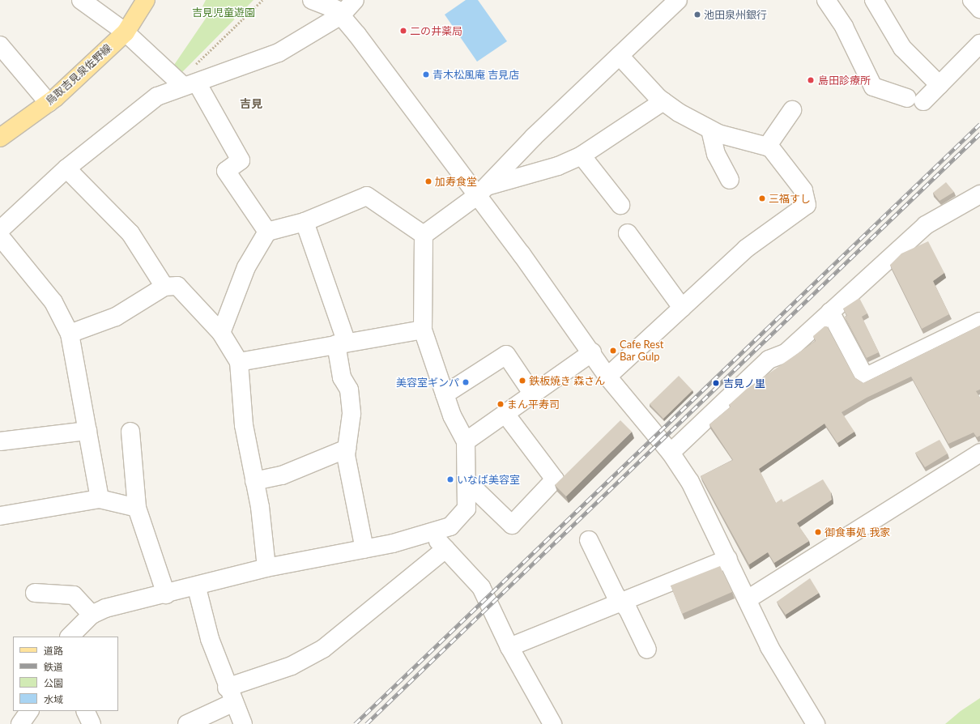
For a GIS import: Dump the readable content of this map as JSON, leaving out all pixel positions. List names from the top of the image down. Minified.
{"streets":{"main road":["鳥取吉見泉佐野線"]},"districts":["吉見"],"parks":["吉見児童遊園"],"places":["池田泉州銀行","二の井薬局","青木松風庵 吉見店","島田診療所","加寿食堂","三福すし","Cafe Rest Bar Gulp","鉄板焼き 森さん","美容室ギンパ","吉見ノ里","まん平寿司","いなば美容室","御食事処 我家"],"legend":["道路","鉄道","公園","水域"]}
